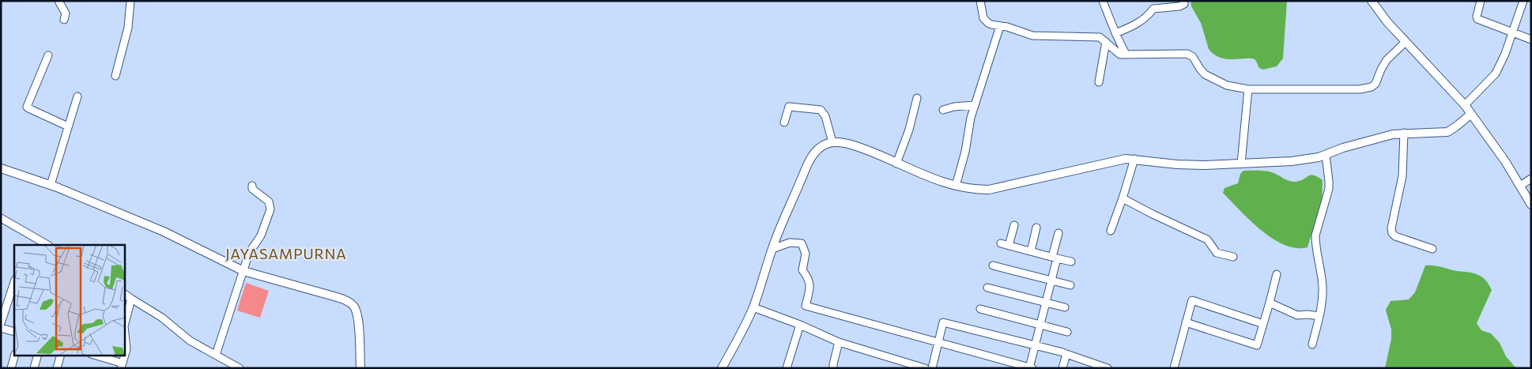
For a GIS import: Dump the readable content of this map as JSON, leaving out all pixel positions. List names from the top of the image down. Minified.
{"districts":["JAYASAMPURNA"]}
